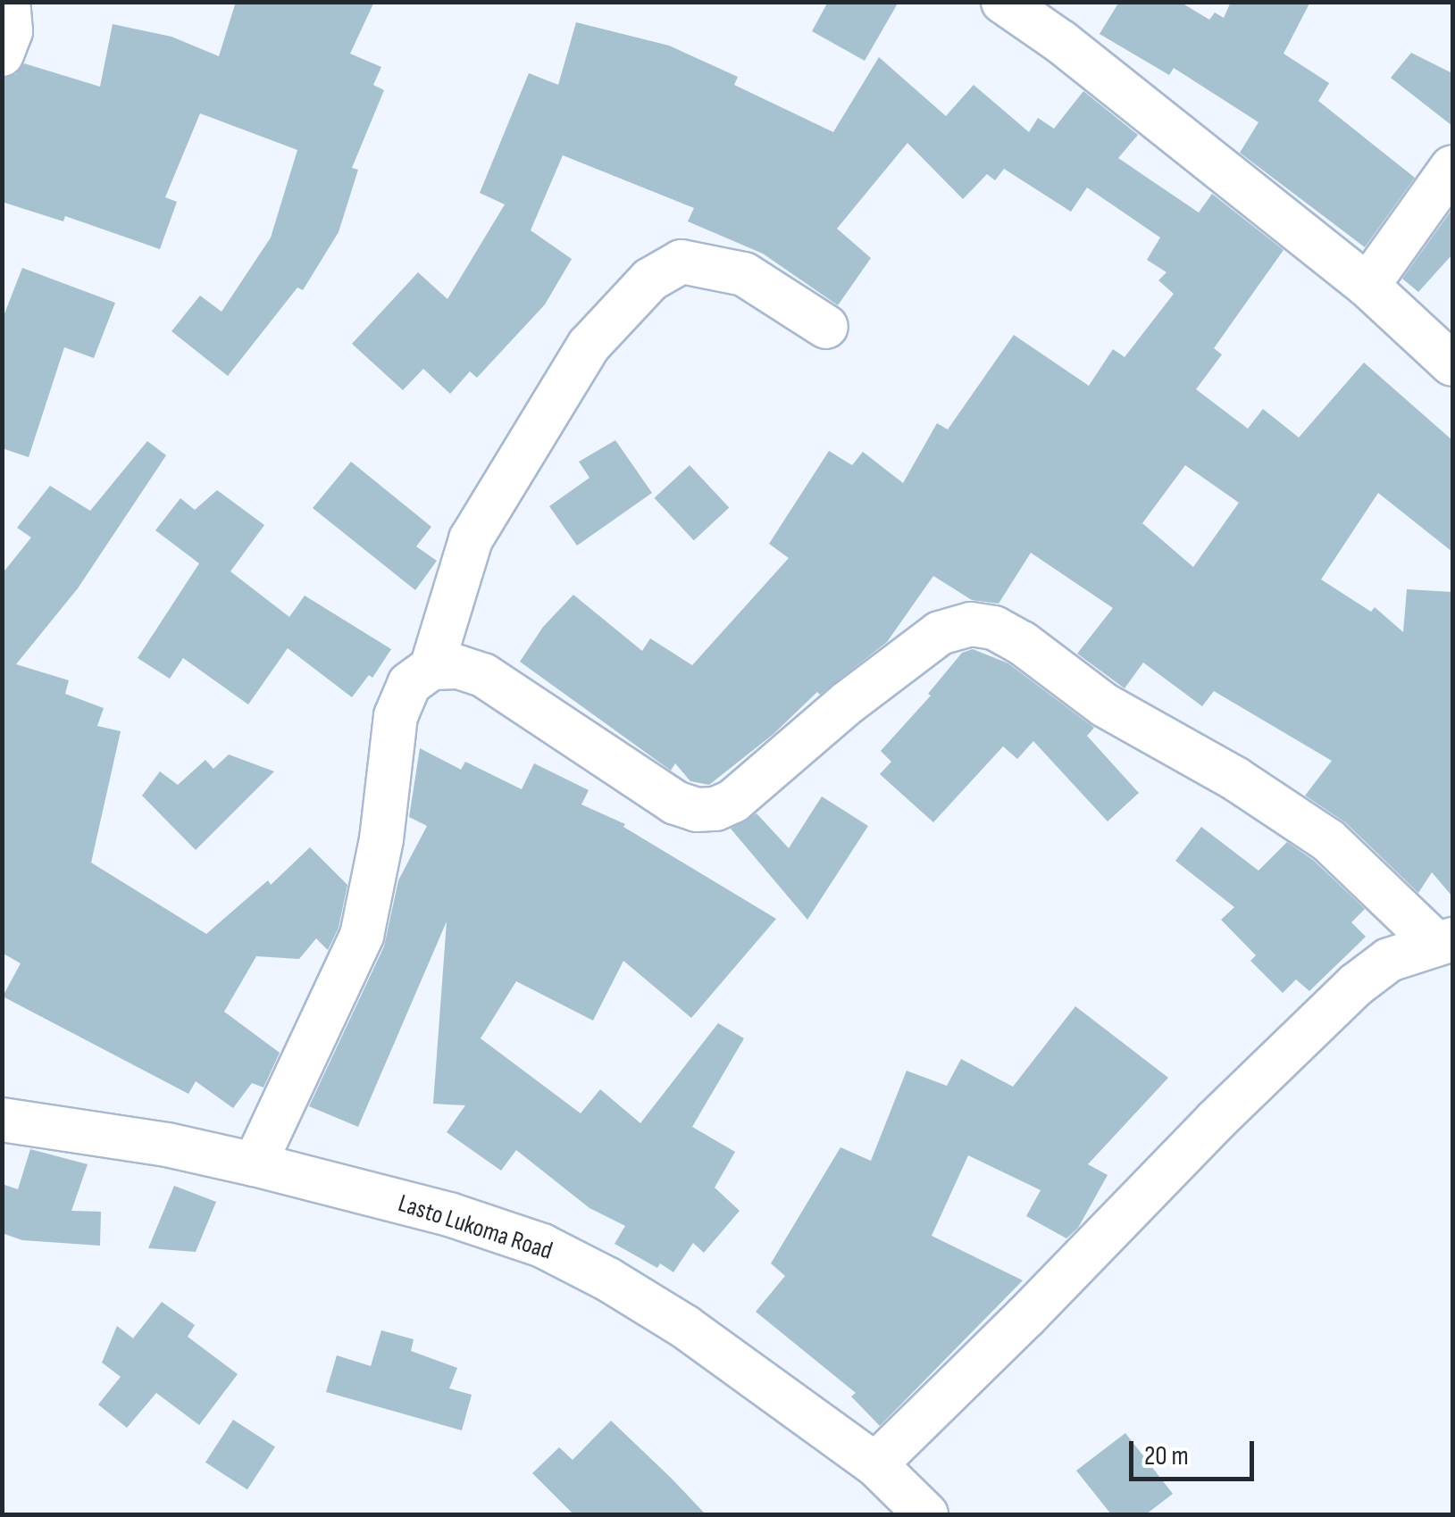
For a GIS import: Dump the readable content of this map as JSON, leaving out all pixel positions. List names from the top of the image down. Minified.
{"streets":{"street":["Lasto Lukoma Road"]},"scale_bar":"20 m"}
